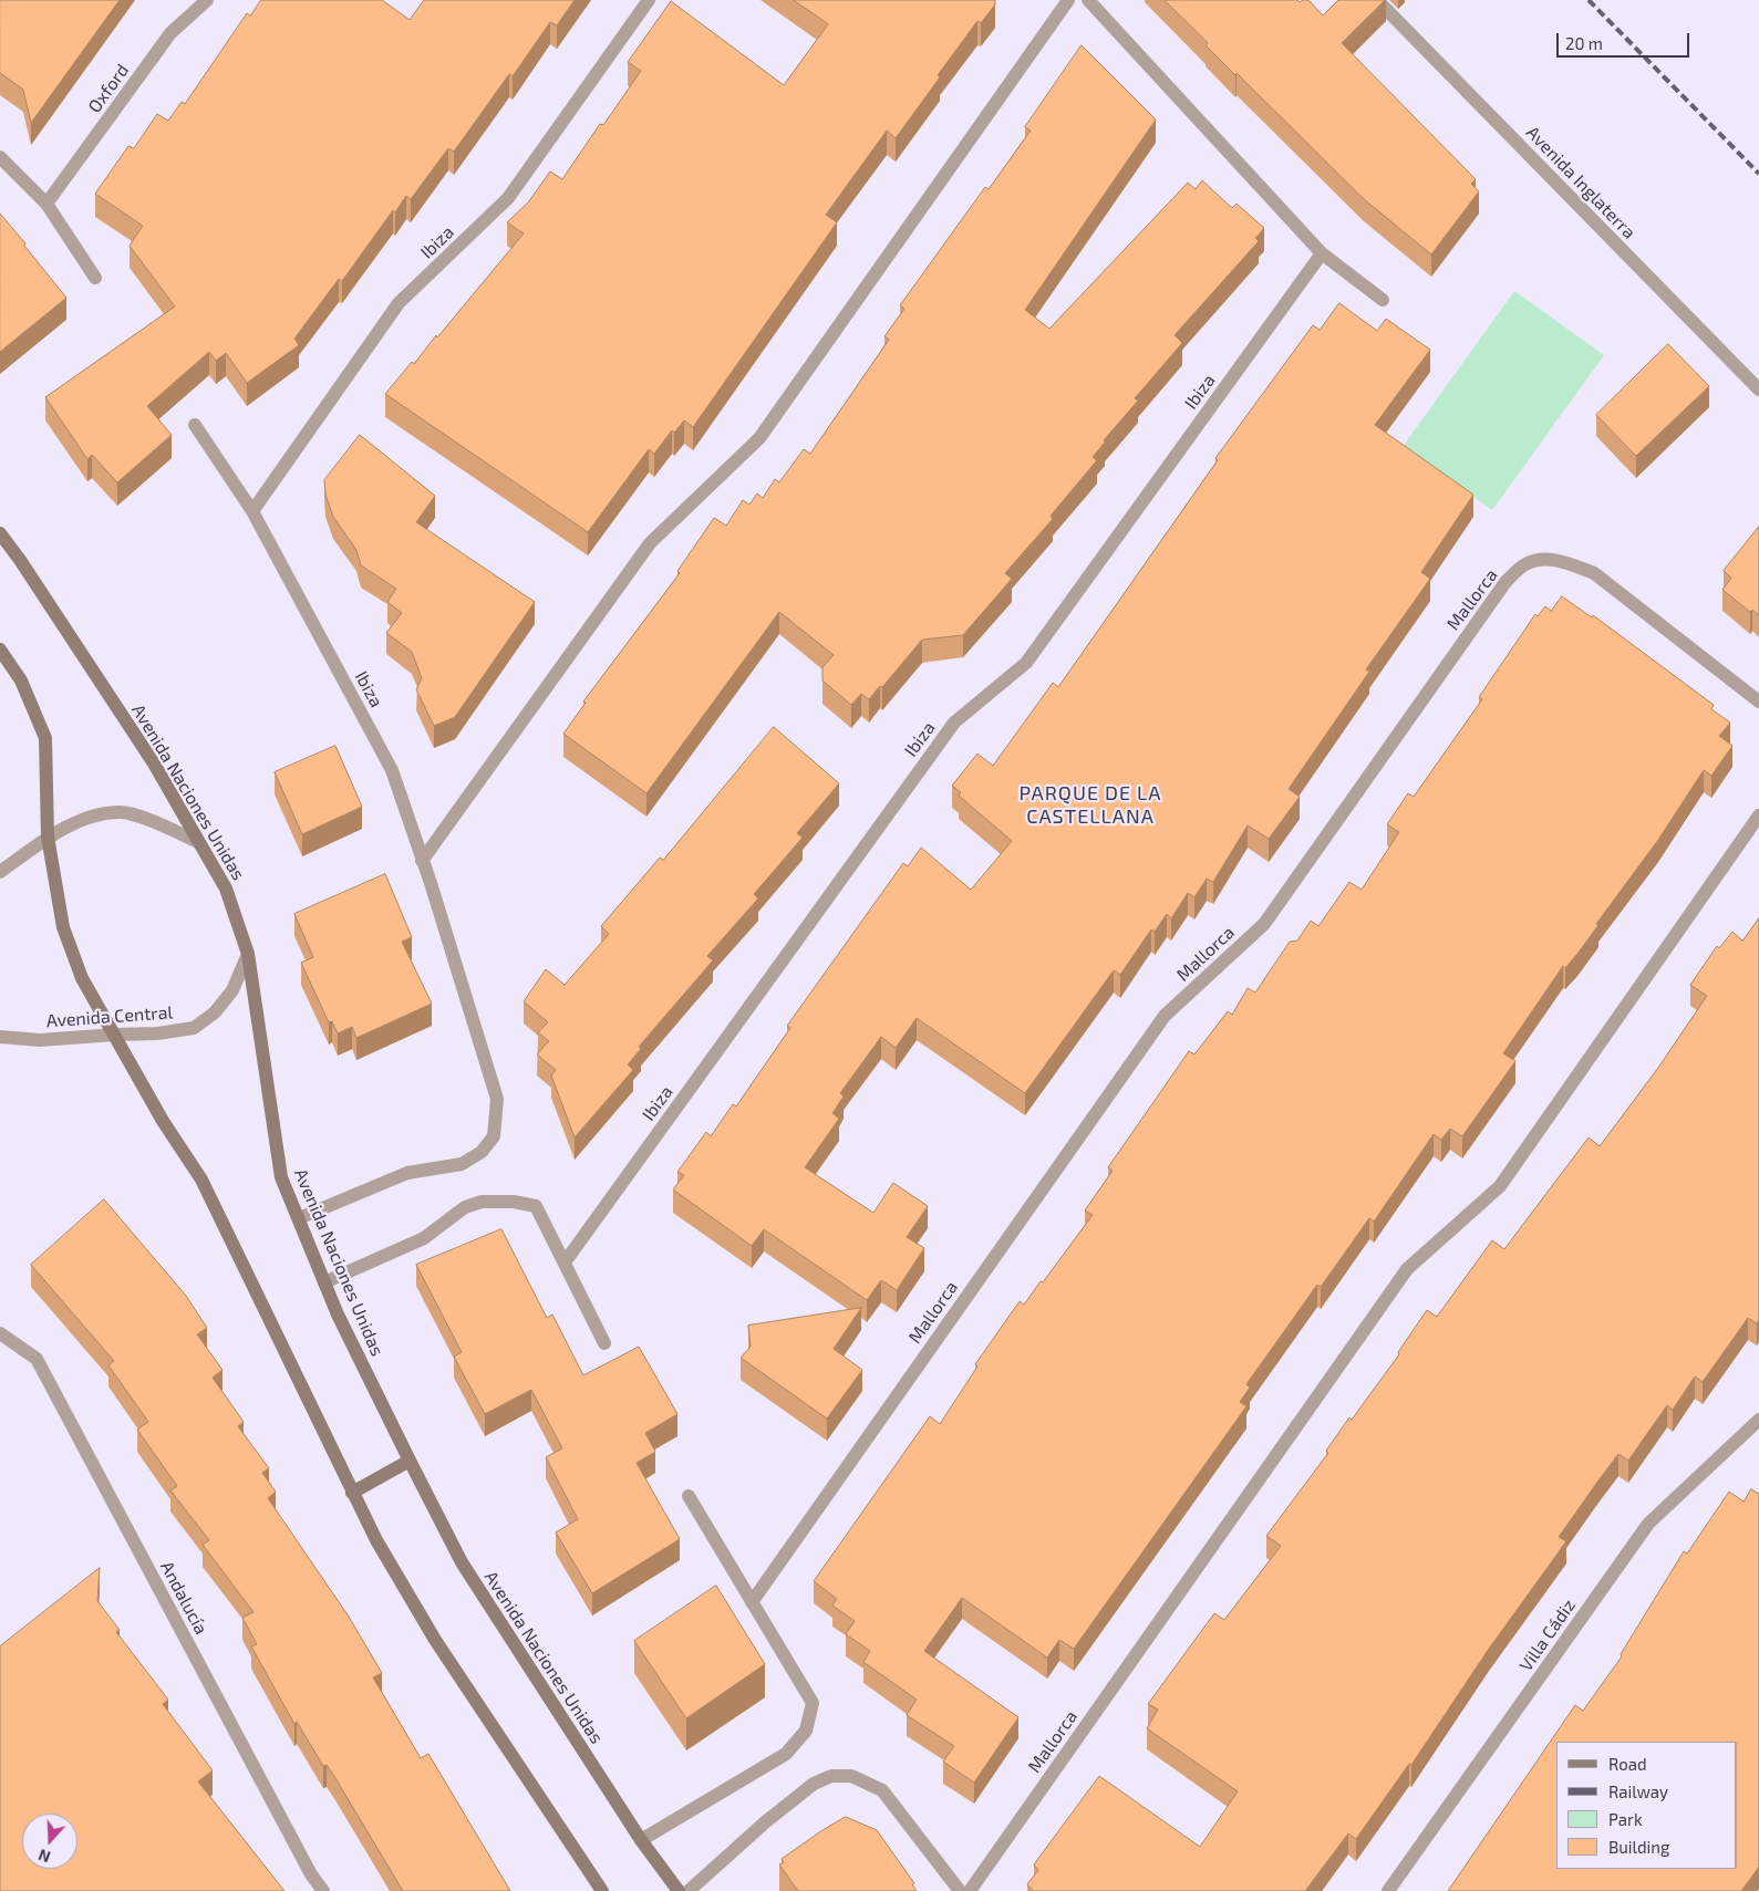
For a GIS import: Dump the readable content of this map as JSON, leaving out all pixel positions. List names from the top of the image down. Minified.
{"streets":{"street":["Oxford","Avenida Inglaterra","Ibiza","Mallorca","Avenida Naciones Unidas","Avenida Central","Andalucía","Villa Cádiz"]},"crossings":[["Ibiza","Avenida Naciones Unidas"],["Avenida Naciones Unidas","Avenida Central"]],"districts":["PARQUE DE LA CASTELLANA"],"legend":["Road","Railway","Park","Building"],"scale_bar":"20 m","north":"bottom"}
